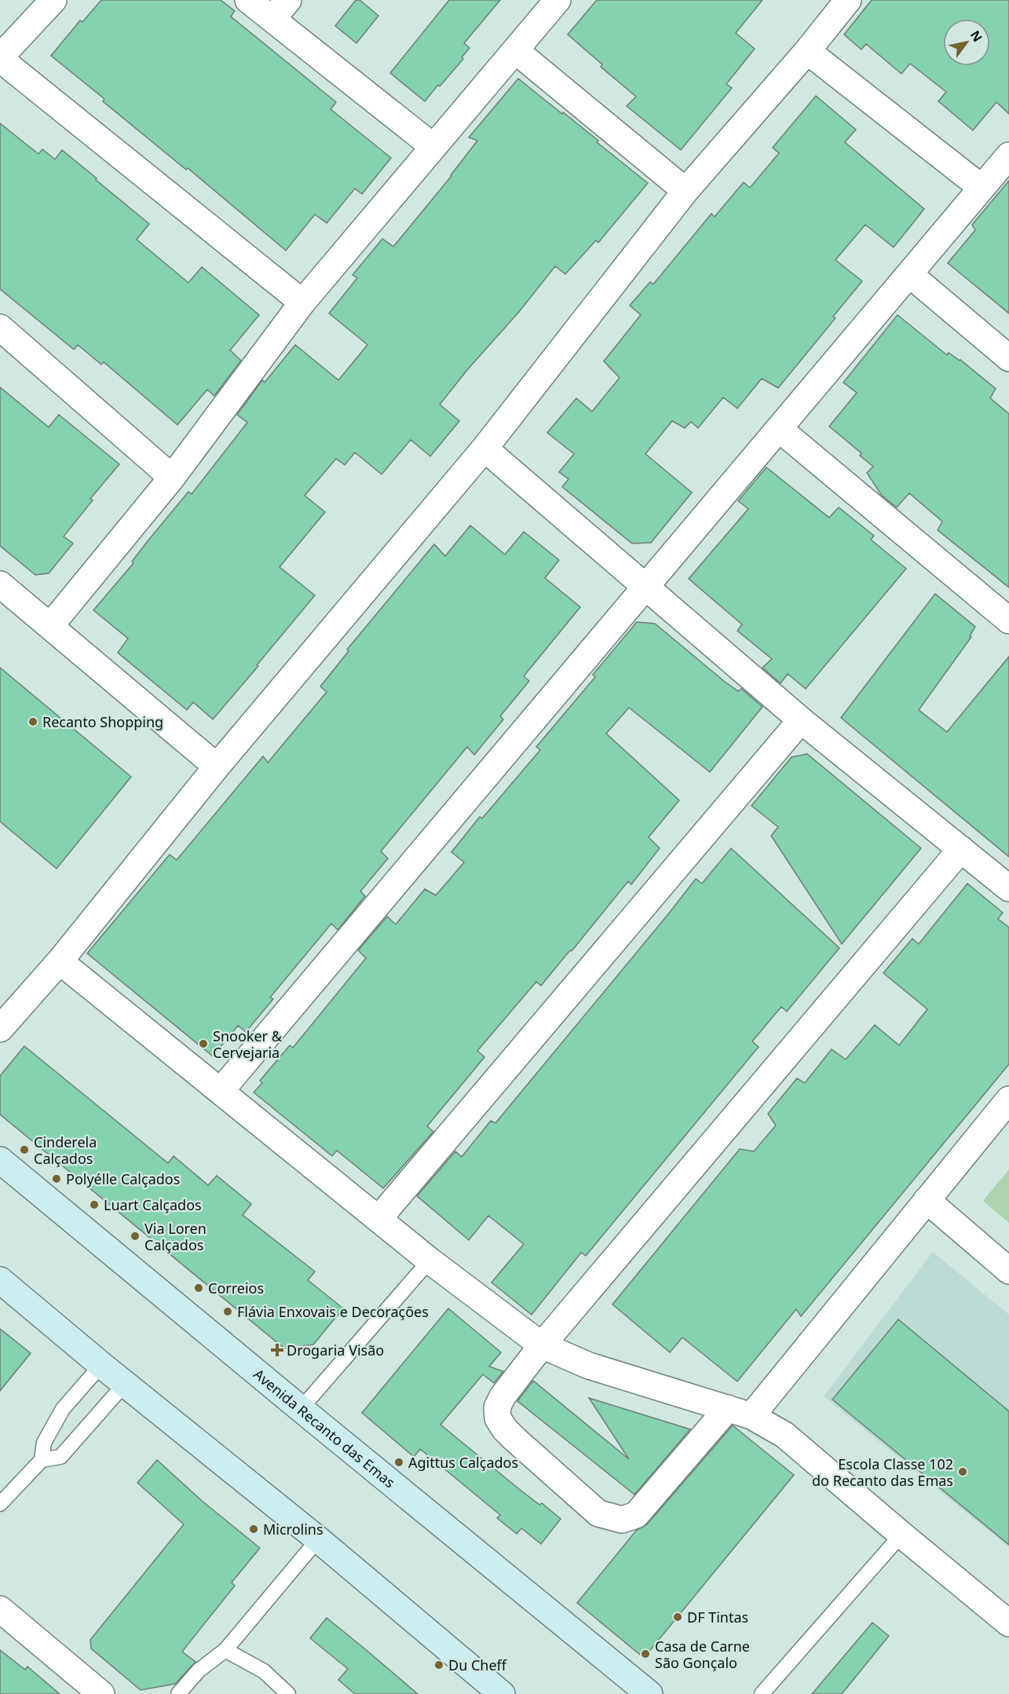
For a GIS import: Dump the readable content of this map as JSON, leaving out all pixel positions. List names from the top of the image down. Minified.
{"streets":{"main road":["Avenida Recanto das Emas"]},"places":{"other":["Recanto Shopping","Snooker & Cervejaria","Cinderela Calçados","Polyélle Calçados","Luart Calçados","Via Loren Calçados","Correios","Flávia Enxovais e Decorações","Agittus Calçados","Escola Classe 102 do Recanto das Emas","Microlins","DF Tintas","Casa de Carne São Gonçalo","Du Cheff"],"health":["Drogaria Visão"]},"north":"top right"}
